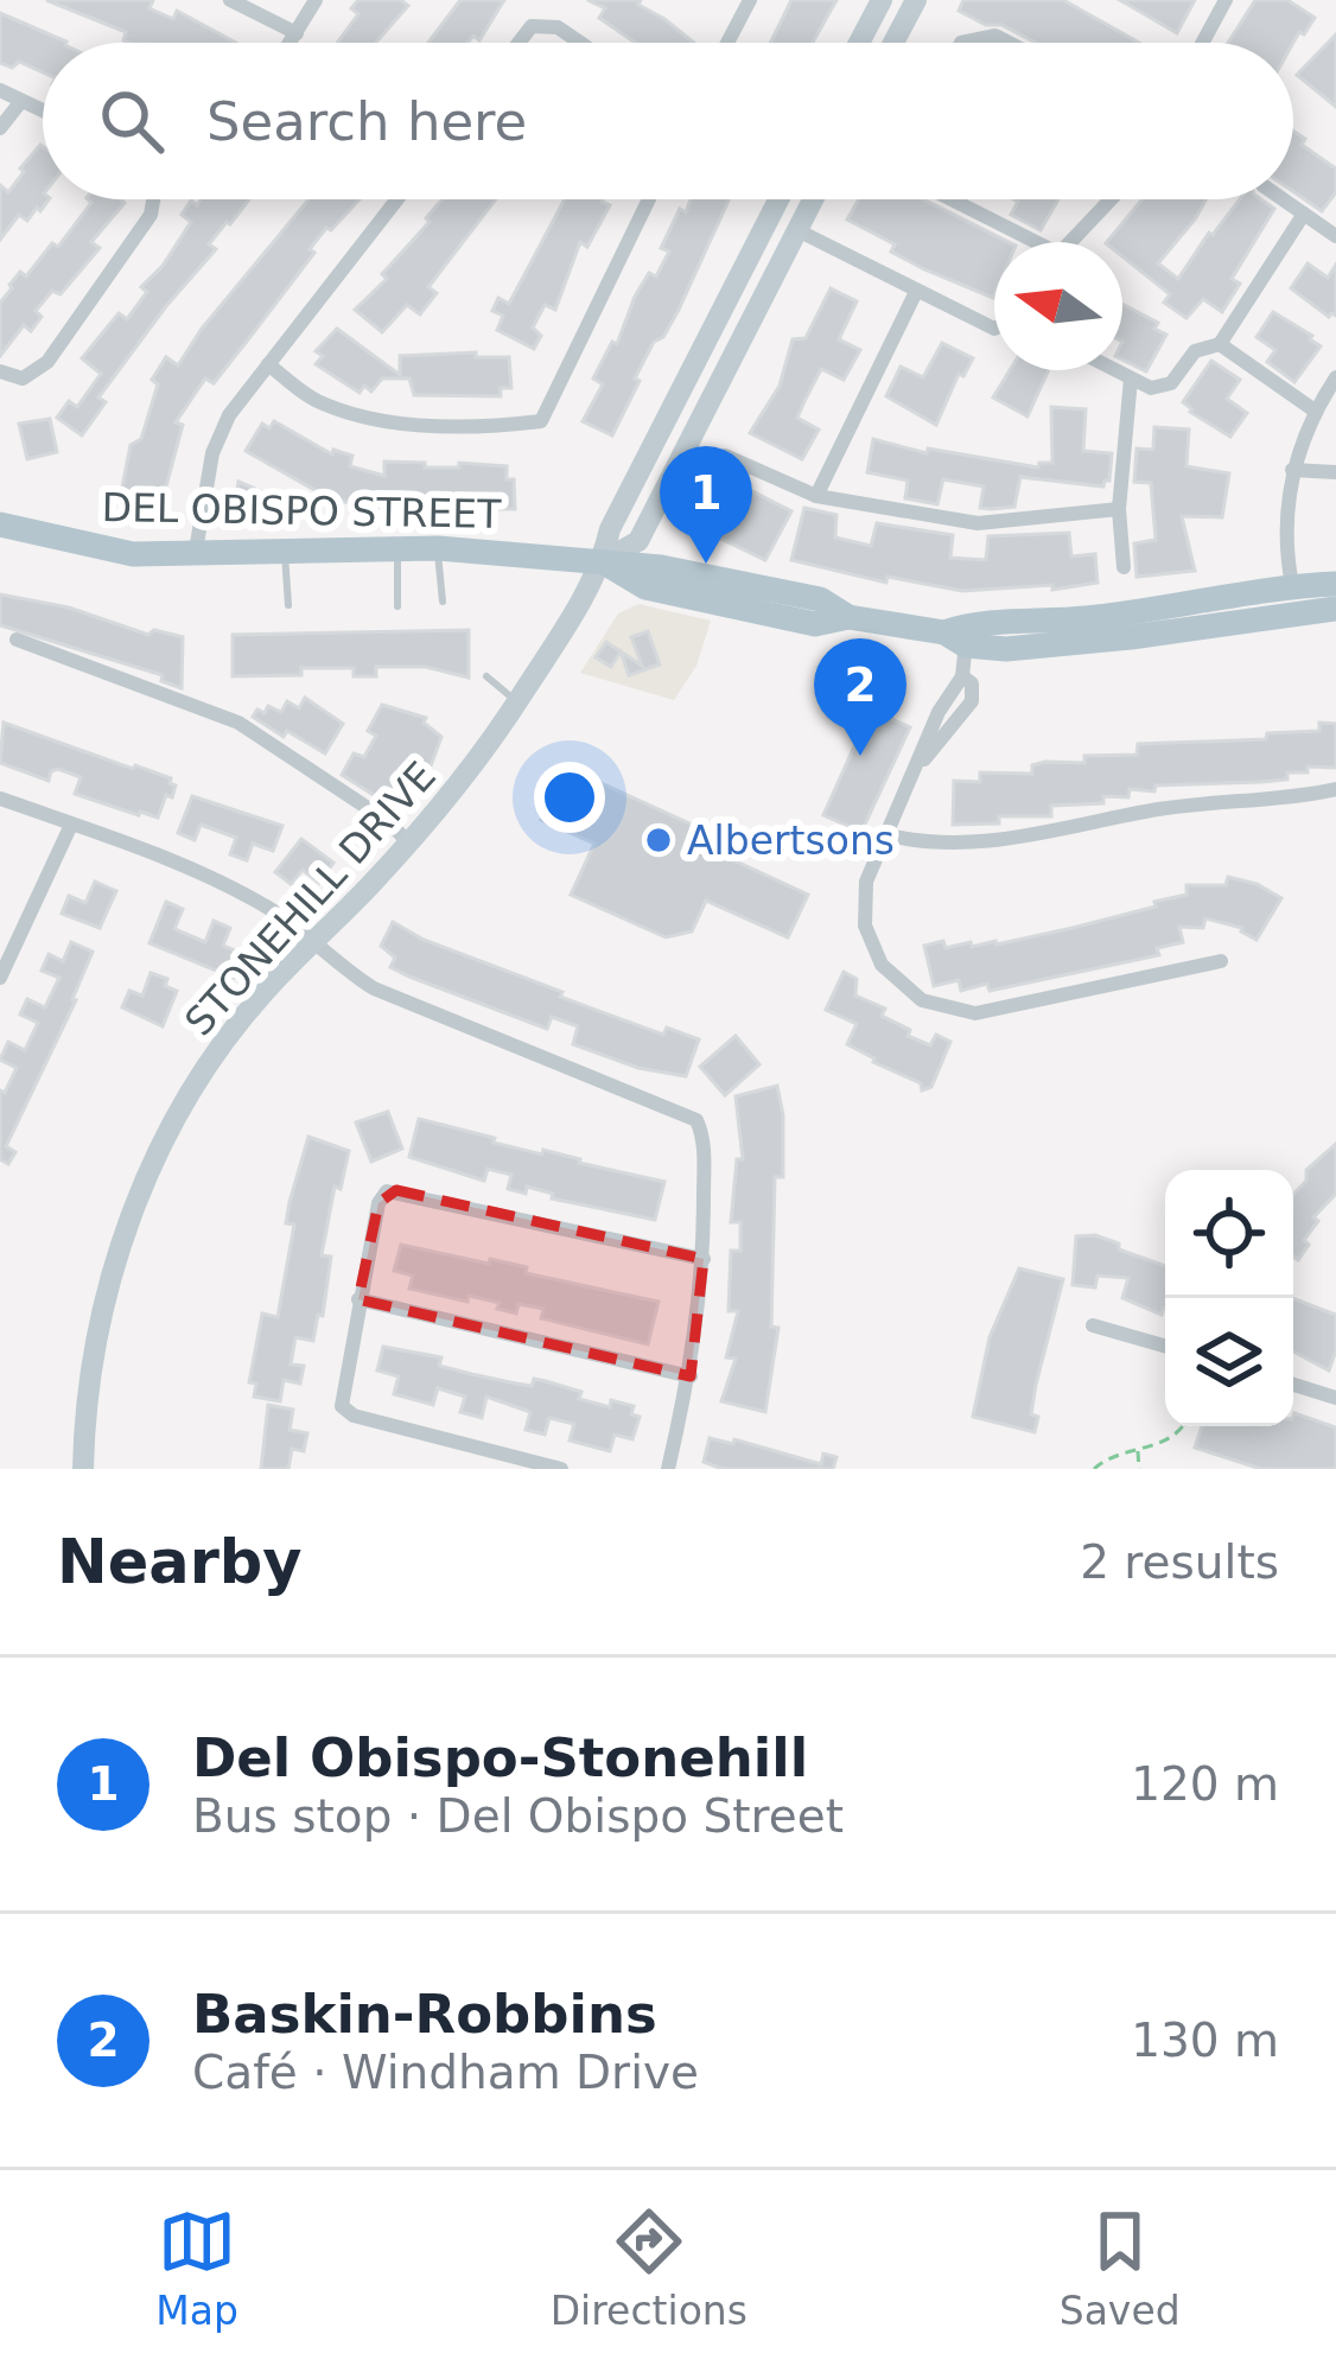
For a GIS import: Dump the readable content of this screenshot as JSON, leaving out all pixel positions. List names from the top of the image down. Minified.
{"streets":{"main road":["DEL OBISPO STREET","STONEHILL DRIVE"]},"crossings":[["DEL OBISPO STREET","STONEHILL DRIVE"]],"places":["Albertsons"],"north":"left","page":{"search":"Search here","pins":["1","2"],"heading":["Nearby","2 results"],"list":[{"mark":"1","name":"Del Obispo-Stonehill","note":"Bus stop · Del Obispo Street","value":"120 m"},{"mark":"2","name":"Baskin-Robbins","note":"Café · Windham Drive","value":"130 m"}],"nav":["Map","Directions","Saved"]}}
